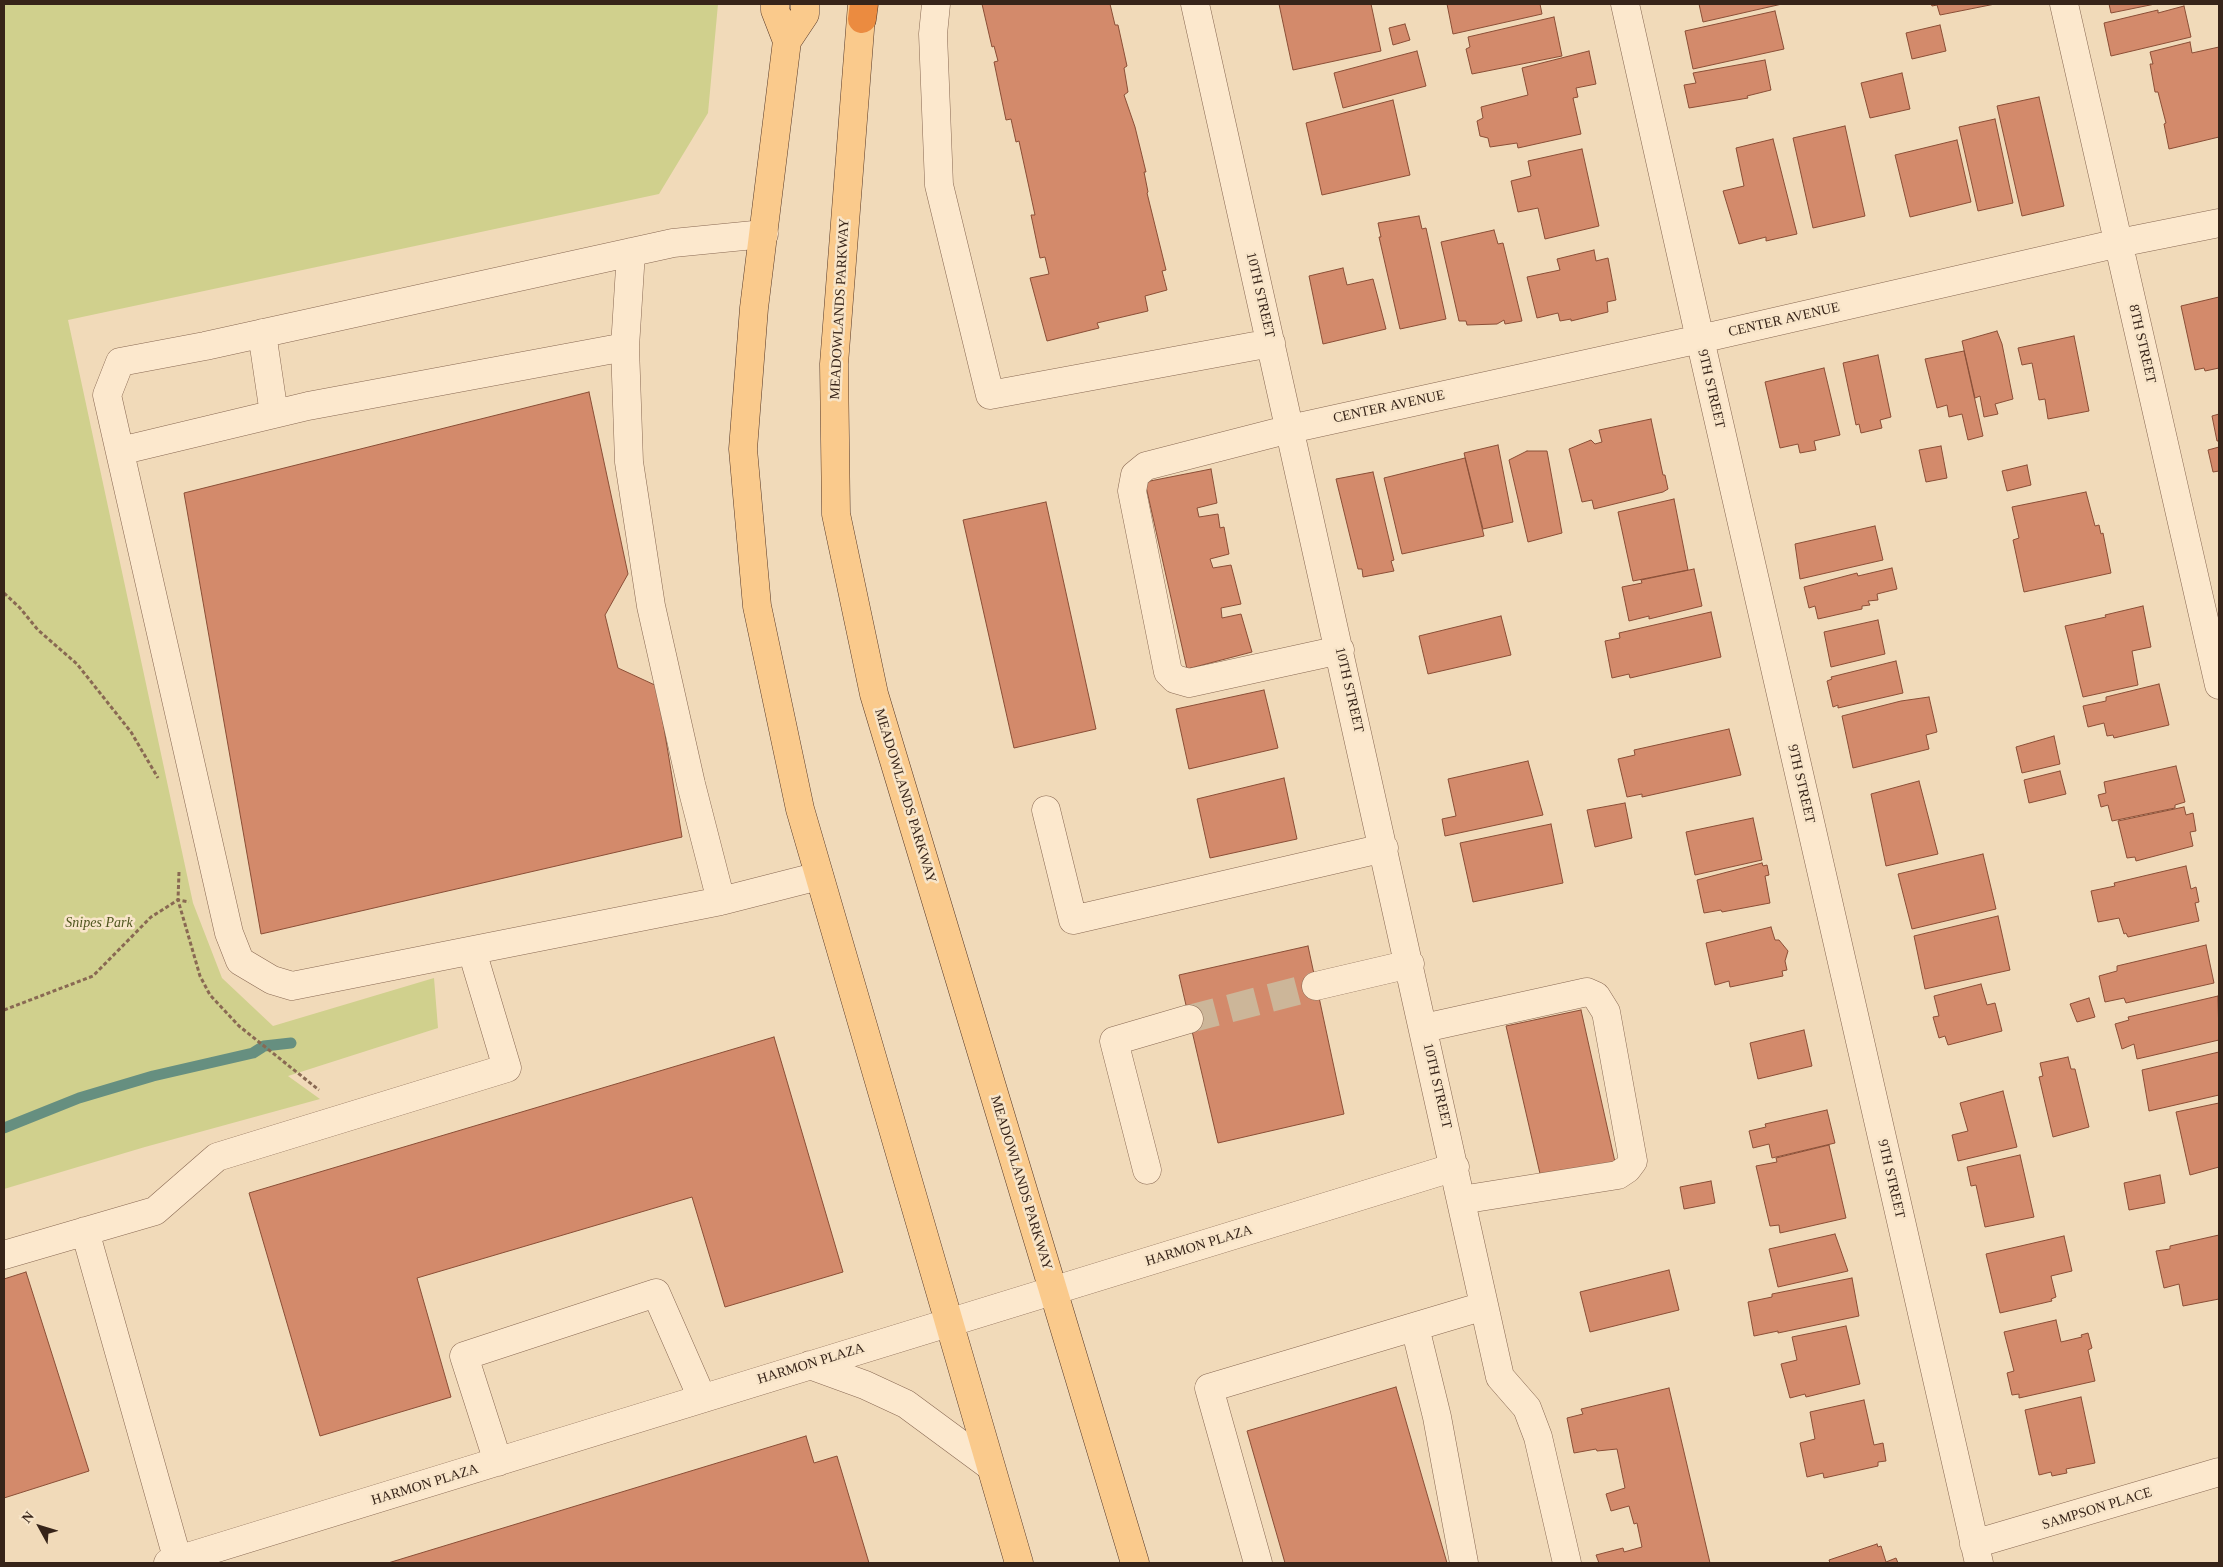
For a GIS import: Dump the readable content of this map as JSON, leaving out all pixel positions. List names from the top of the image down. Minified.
{"streets":{"main road":["MEADOWLANDS PARKWAY"],"street":["10TH STREET","CENTER AVENUE","8TH STREET","9TH STREET","HARMON PLAZA","SAMPSON PLACE"]},"crossings":[["10TH STREET","CENTER AVENUE"],["10TH STREET","HARMON PLAZA"],["MEADOWLANDS PARKWAY","HARMON PLAZA"],["CENTER AVENUE","8TH STREET"],["CENTER AVENUE","9TH STREET"],["9TH STREET","SAMPSON PLACE"]],"parks":["Snipes Park"],"north":"top left"}
